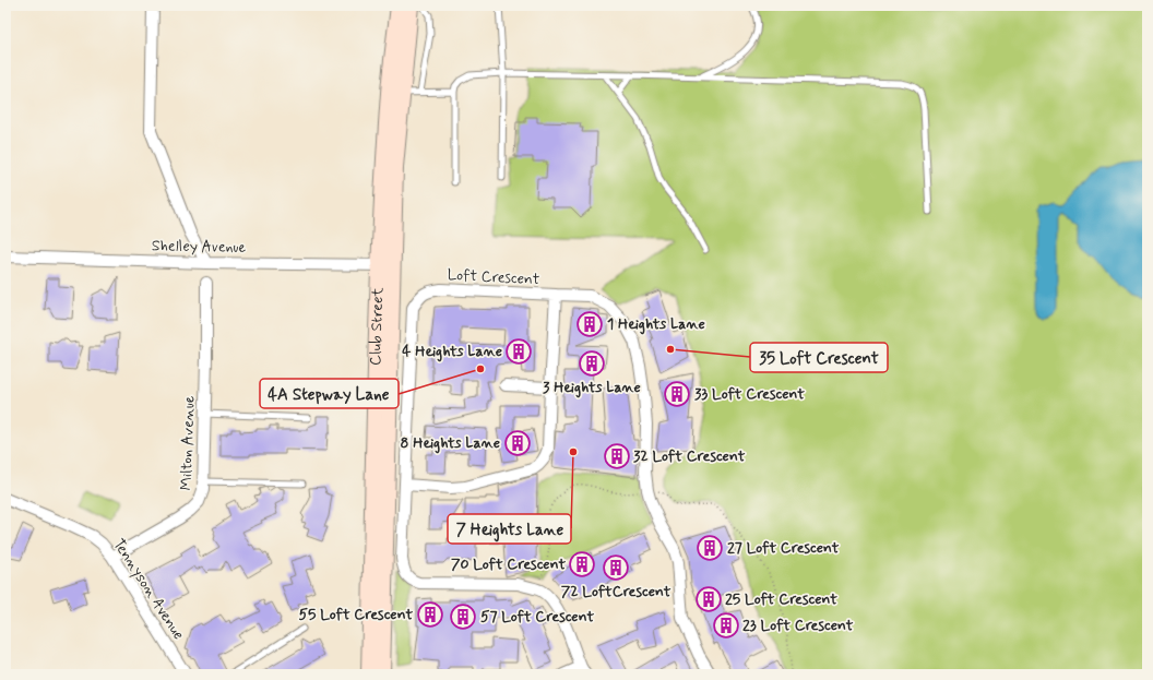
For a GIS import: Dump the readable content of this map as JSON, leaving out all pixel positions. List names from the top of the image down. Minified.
{"streets":{"main road":["Club Street"],"street":["Shelley Avenue","Loft Crescent","Milton Avenue","Tennyson Avenue"]},"crossings":[["Shelley Avenue","Club Street"],["Milton Avenue","Tennyson Avenue"]],"places":{"building":["1 Heights Lane","4 Heights Lane","3 Heights Lane","33 Loft Crescent","8 Heights Lane","32 Loft Crescent","27 Loft Crescent","70 Loft Crescent","72 LoftCrescent","25 Loft Crescent","55 Loft Crescent","57 Loft Crescent","23 Loft Crescent"],"other":["35 Loft Crescent","4A Stepway Lane","7 Heights Lane"]}}
